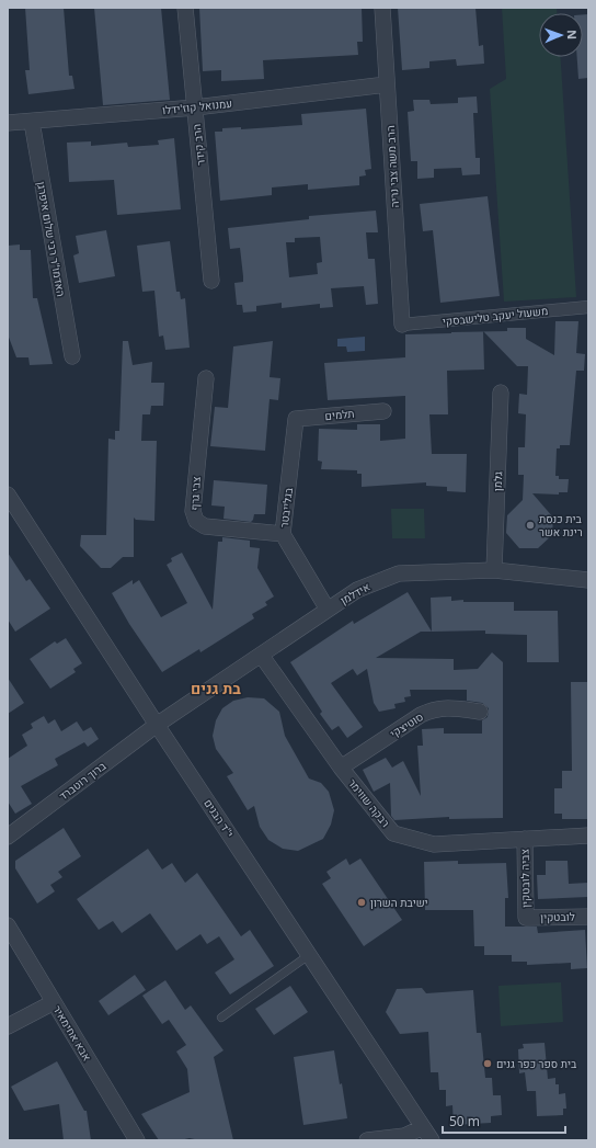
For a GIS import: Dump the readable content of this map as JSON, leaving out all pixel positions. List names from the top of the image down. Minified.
{"streets":{"street":["עמנואל קוז'ידלו","הרב קידר","הרב משה צבי נריה","האדמו\"ר רבי שלום איפרגן","משעול יעקב טלישבסקי","תלמים","גלמן","צבי גרף","בגלייבטר","אידלמן","סוטיצקי","ברוך רוטברד","רבקה שווימר","י\"ד הבנים","צביה לובטקין","לובטקין","אבא אחימאיר"]},"crossings":[["עמנואל קוז'ידלו","הרב קידר"],["עמנואל קוז'ידלו","הרב משה צבי נריה"],["עמנואל קוז'ידלו","האדמו\"ר רבי שלום איפרגן"],["הרב משה צבי נריה","משעול יעקב טלישבסקי"],["תלמים","בגלייבטר"],["גלמן","אידלמן"],["צבי גרף","בגלייבטר"],["בגלייבטר","אידלמן"],["אידלמן","ברוך רוטברד"],["אידלמן","רבקה שווימר"],["אידלמן","י\"ד הבנים"],["סוטיצקי","רבקה שווימר"],["ברוך רוטברד","י\"ד הבנים"],["רבקה שווימר","צביה לובטקין"],["צביה לובטקין","לובטקין"]],"districts":["בת גנים"],"places":["בית כנסת רינת אשר","ישיבת השרון","בית ספר כפר גנים"],"scale_bar":"50 m","north":"right"}
